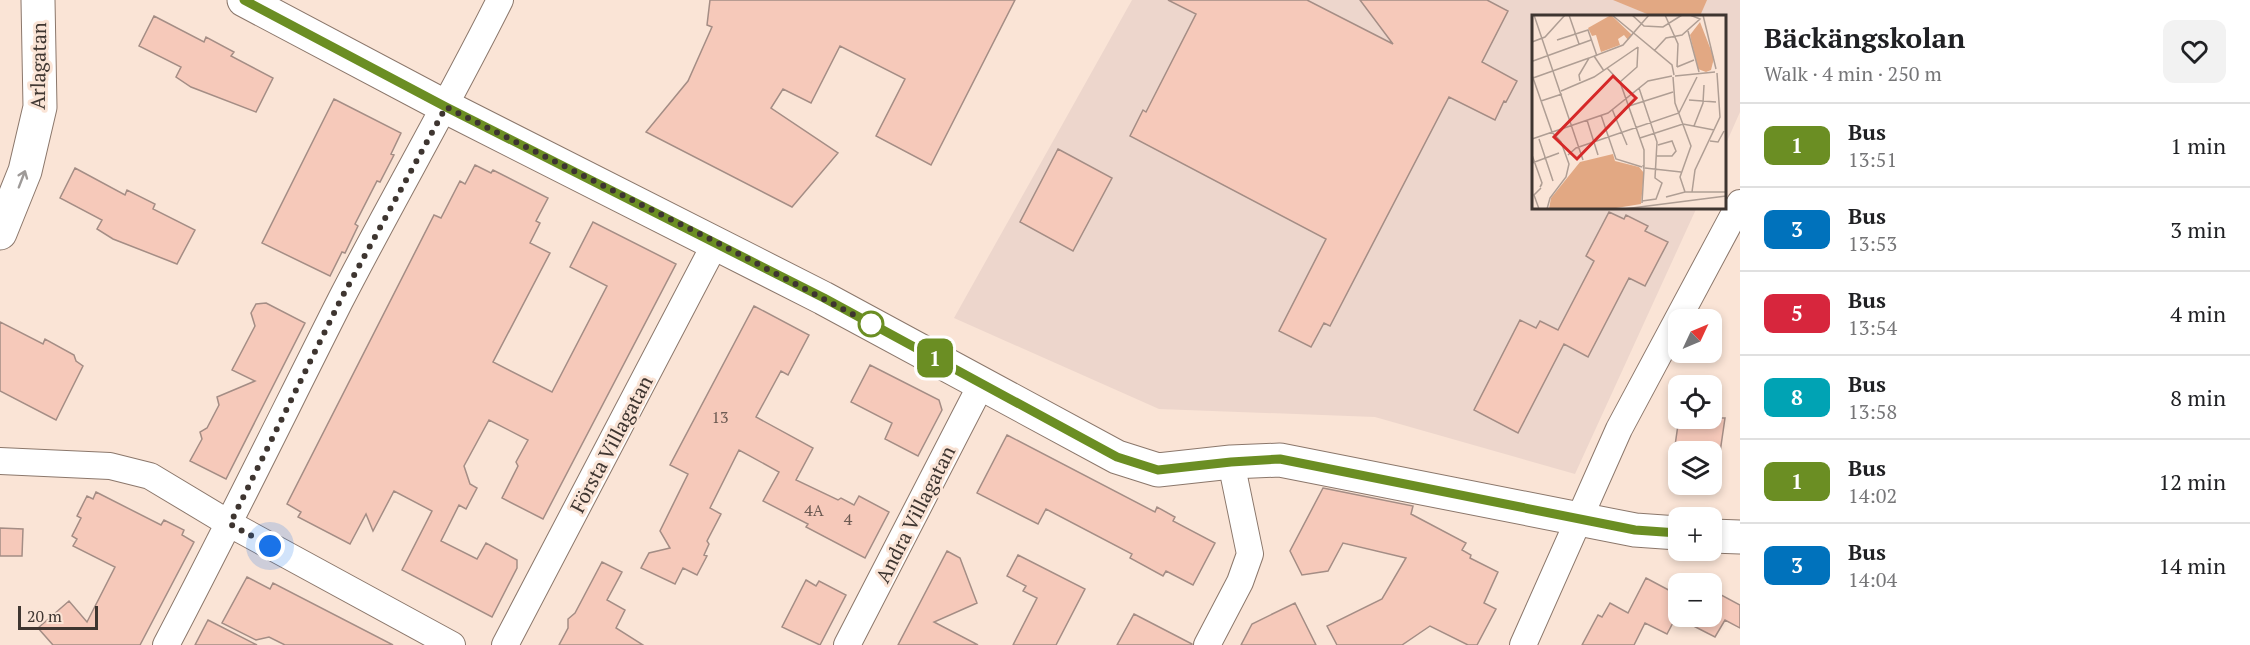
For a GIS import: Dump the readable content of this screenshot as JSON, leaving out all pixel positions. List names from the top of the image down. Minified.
{"streets":{"street":["Arlagatan","Första Villagatan","Andra Villagatan"]},"one_way":["Arlagatan"],"lines":["bus line 1"],"house_numbers":["13","4A","4"],"scale_bar":"20 m","north":"top right","page":{"on_map":"1","heading":["Bäckängskolan","Walk · 4 min · 250 m"],"list":[{"mark":"1","name":"Bus","note":"13:51","value":"1 min"},{"mark":"3","name":"Bus","note":"13:53","value":"3 min"},{"mark":"5","name":"Bus","note":"13:54","value":"4 min"},{"mark":"8","name":"Bus","note":"13:58","value":"8 min"},{"mark":"1","name":"Bus","note":"14:02","value":"12 min"},{"mark":"3","name":"Bus","note":"14:04","value":"14 min"}],"map_buttons":["+","−"],"scale":"20 m"}}
